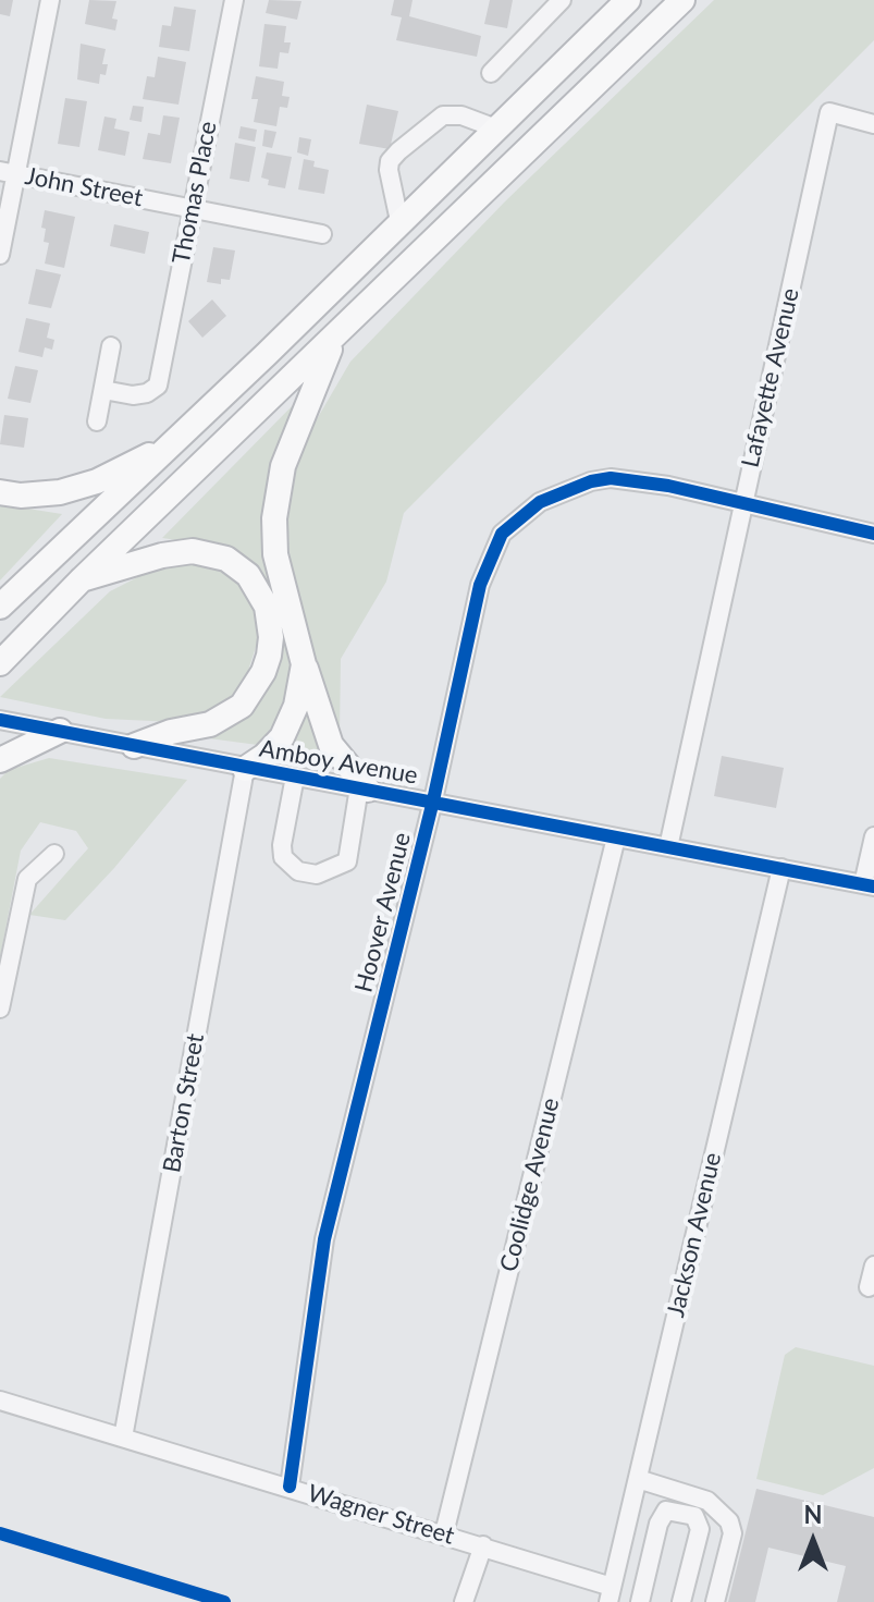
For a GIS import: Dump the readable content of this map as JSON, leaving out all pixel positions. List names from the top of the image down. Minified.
{"streets":{"street":["John Street","Thomas Place","Lafayette Avenue","Amboy Avenue","Hoover Avenue","Barton Street","Coolidge Avenue","Jackson Avenue","Wagner Street"]},"crossings":[["John Street","Thomas Place"],["Lafayette Avenue","Amboy Avenue"],["Lafayette Avenue","Hoover Avenue"],["Amboy Avenue","Hoover Avenue"],["Amboy Avenue","Barton Street"],["Amboy Avenue","Coolidge Avenue"],["Amboy Avenue","Jackson Avenue"],["Hoover Avenue","Wagner Street"],["Barton Street","Wagner Street"],["Coolidge Avenue","Wagner Street"],["Jackson Avenue","Wagner Street"]],"north":"top"}
